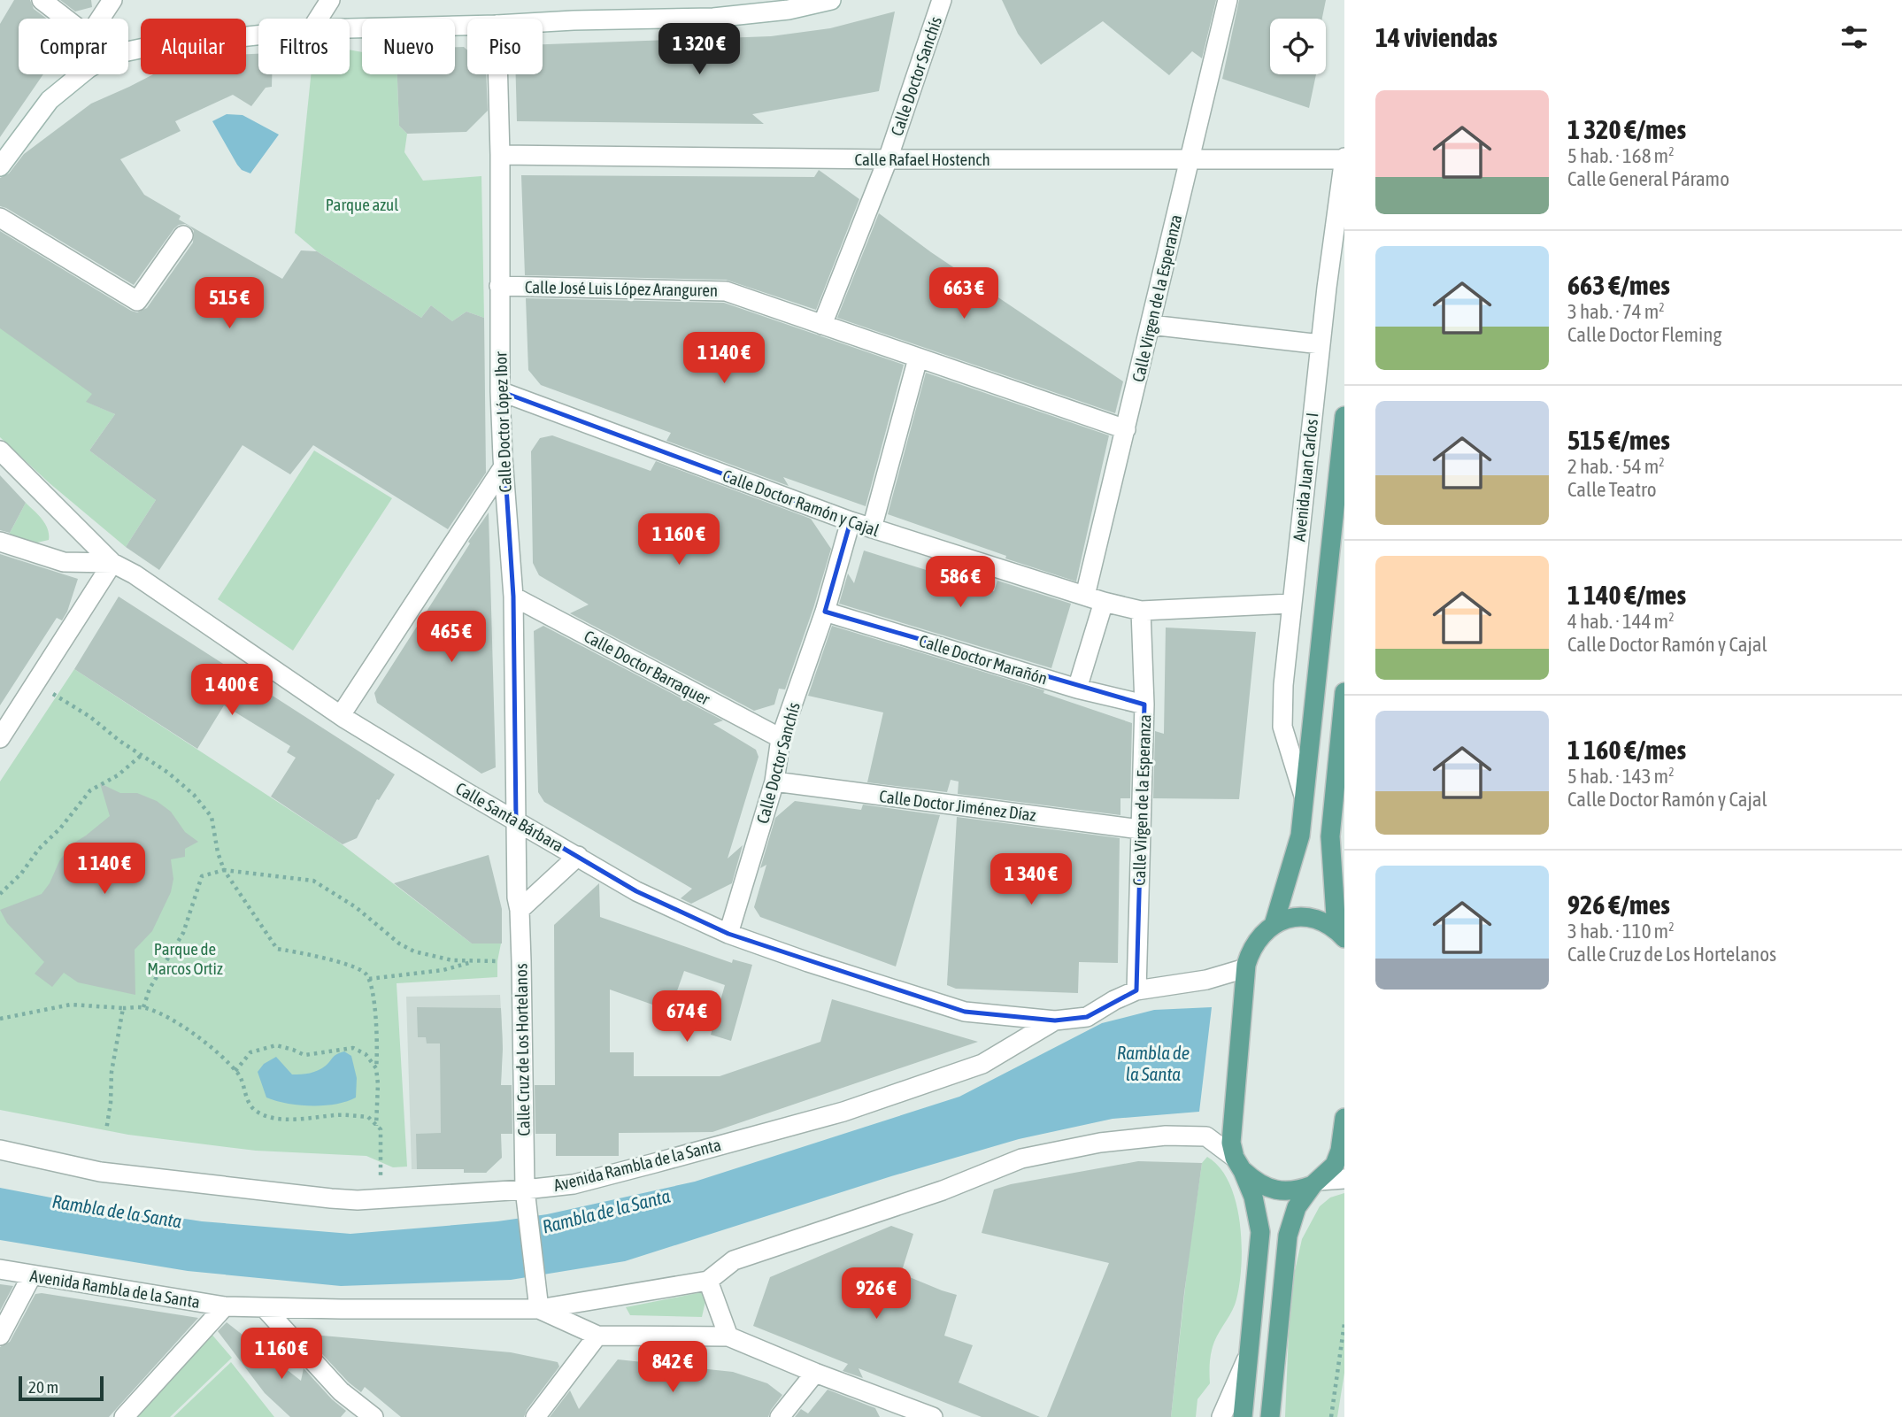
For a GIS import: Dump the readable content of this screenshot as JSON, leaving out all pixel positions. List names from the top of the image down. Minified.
{"streets":{"street":["Calle Doctor Sanchís","Calle Rafael Hostench","Calle José Luis López Aranguren","Calle Virgen de la Esperanza","Calle Doctor López Ibor","Avenida Juan Carlos I","Calle Doctor Ramón y Cajal","Calle Doctor Marañón","Calle Doctor Barraquer","Calle Doctor Jiménez Díaz","Calle Santa Bárbara","Calle Cruz de Los Hortelanos","Avenida Rambla de la Santa"]},"crossings":[["Calle Doctor Sanchís","Calle Rafael Hostench"],["Calle Doctor Sanchís","Calle José Luis López Aranguren"],["Calle Doctor Sanchís","Calle Doctor Ramón y Cajal"],["Calle Doctor Sanchís","Calle Doctor Marañón"],["Calle Doctor Sanchís","Calle Doctor Barraquer"],["Calle Doctor Sanchís","Calle Doctor Jiménez Díaz"],["Calle Doctor Sanchís","Calle Santa Bárbara"],["Calle Rafael Hostench","Calle Virgen de la Esperanza"],["Calle Rafael Hostench","Calle Doctor López Ibor"],["Calle Rafael Hostench","Avenida Juan Carlos I"],["Calle José Luis López Aranguren","Calle Virgen de la Esperanza"],["Calle José Luis López Aranguren","Calle Doctor López Ibor"],["Calle Virgen de la Esperanza","Calle Doctor Ramón y Cajal"],["Calle Virgen de la Esperanza","Calle Doctor Marañón"],["Calle Virgen de la Esperanza","Calle Doctor Jiménez Díaz"],["Calle Virgen de la Esperanza","Avenida Rambla de la Santa"],["Calle Doctor López Ibor","Calle Doctor Ramón y Cajal"],["Calle Doctor López Ibor","Calle Doctor Barraquer"],["Calle Doctor López Ibor","Calle Santa Bárbara"],["Calle Doctor López Ibor","Calle Cruz de Los Hortelanos"],["Avenida Juan Carlos I","Calle Doctor Ramón y Cajal"],["Calle Santa Bárbara","Calle Cruz de Los Hortelanos"],["Calle Santa Bárbara","Avenida Rambla de la Santa"],["Calle Cruz de Los Hortelanos","Avenida Rambla de la Santa"]],"water":["Rambla de la Santa"],"parks":["Parque azul","Parque de Marcos Ortiz"],"scale_bar":"20 m","page":{"heading":"14 viviendas","chip":["Comprar","Alquilar","Filtros","Nuevo","Piso"],"price":["1 320 €","663 €","515 €","1 140 €","1 160 €","586 €","465 €","1 400 €","1 140 €","1 340 €","674 €","926 €","1 160 €","842 €"],"list":[{"name":"1 320 €/mes","note":"5 hab. · 168 m² · Calle General Páramo"},{"name":"663 €/mes","note":"3 hab. · 74 m² · Calle Doctor Fleming"},{"name":"515 €/mes","note":"2 hab. · 54 m² · Calle Teatro"},{"name":"1 140 €/mes","note":"4 hab. · 144 m² · Calle Doctor Ramón y Cajal"},{"name":"1 160 €/mes","note":"5 hab. · 143 m² · Calle Doctor Ramón y Cajal"},{"name":"926 €/mes","note":"3 hab. · 110 m² · Calle Cruz de Los Hortelanos"}],"scale":"20 m"}}
